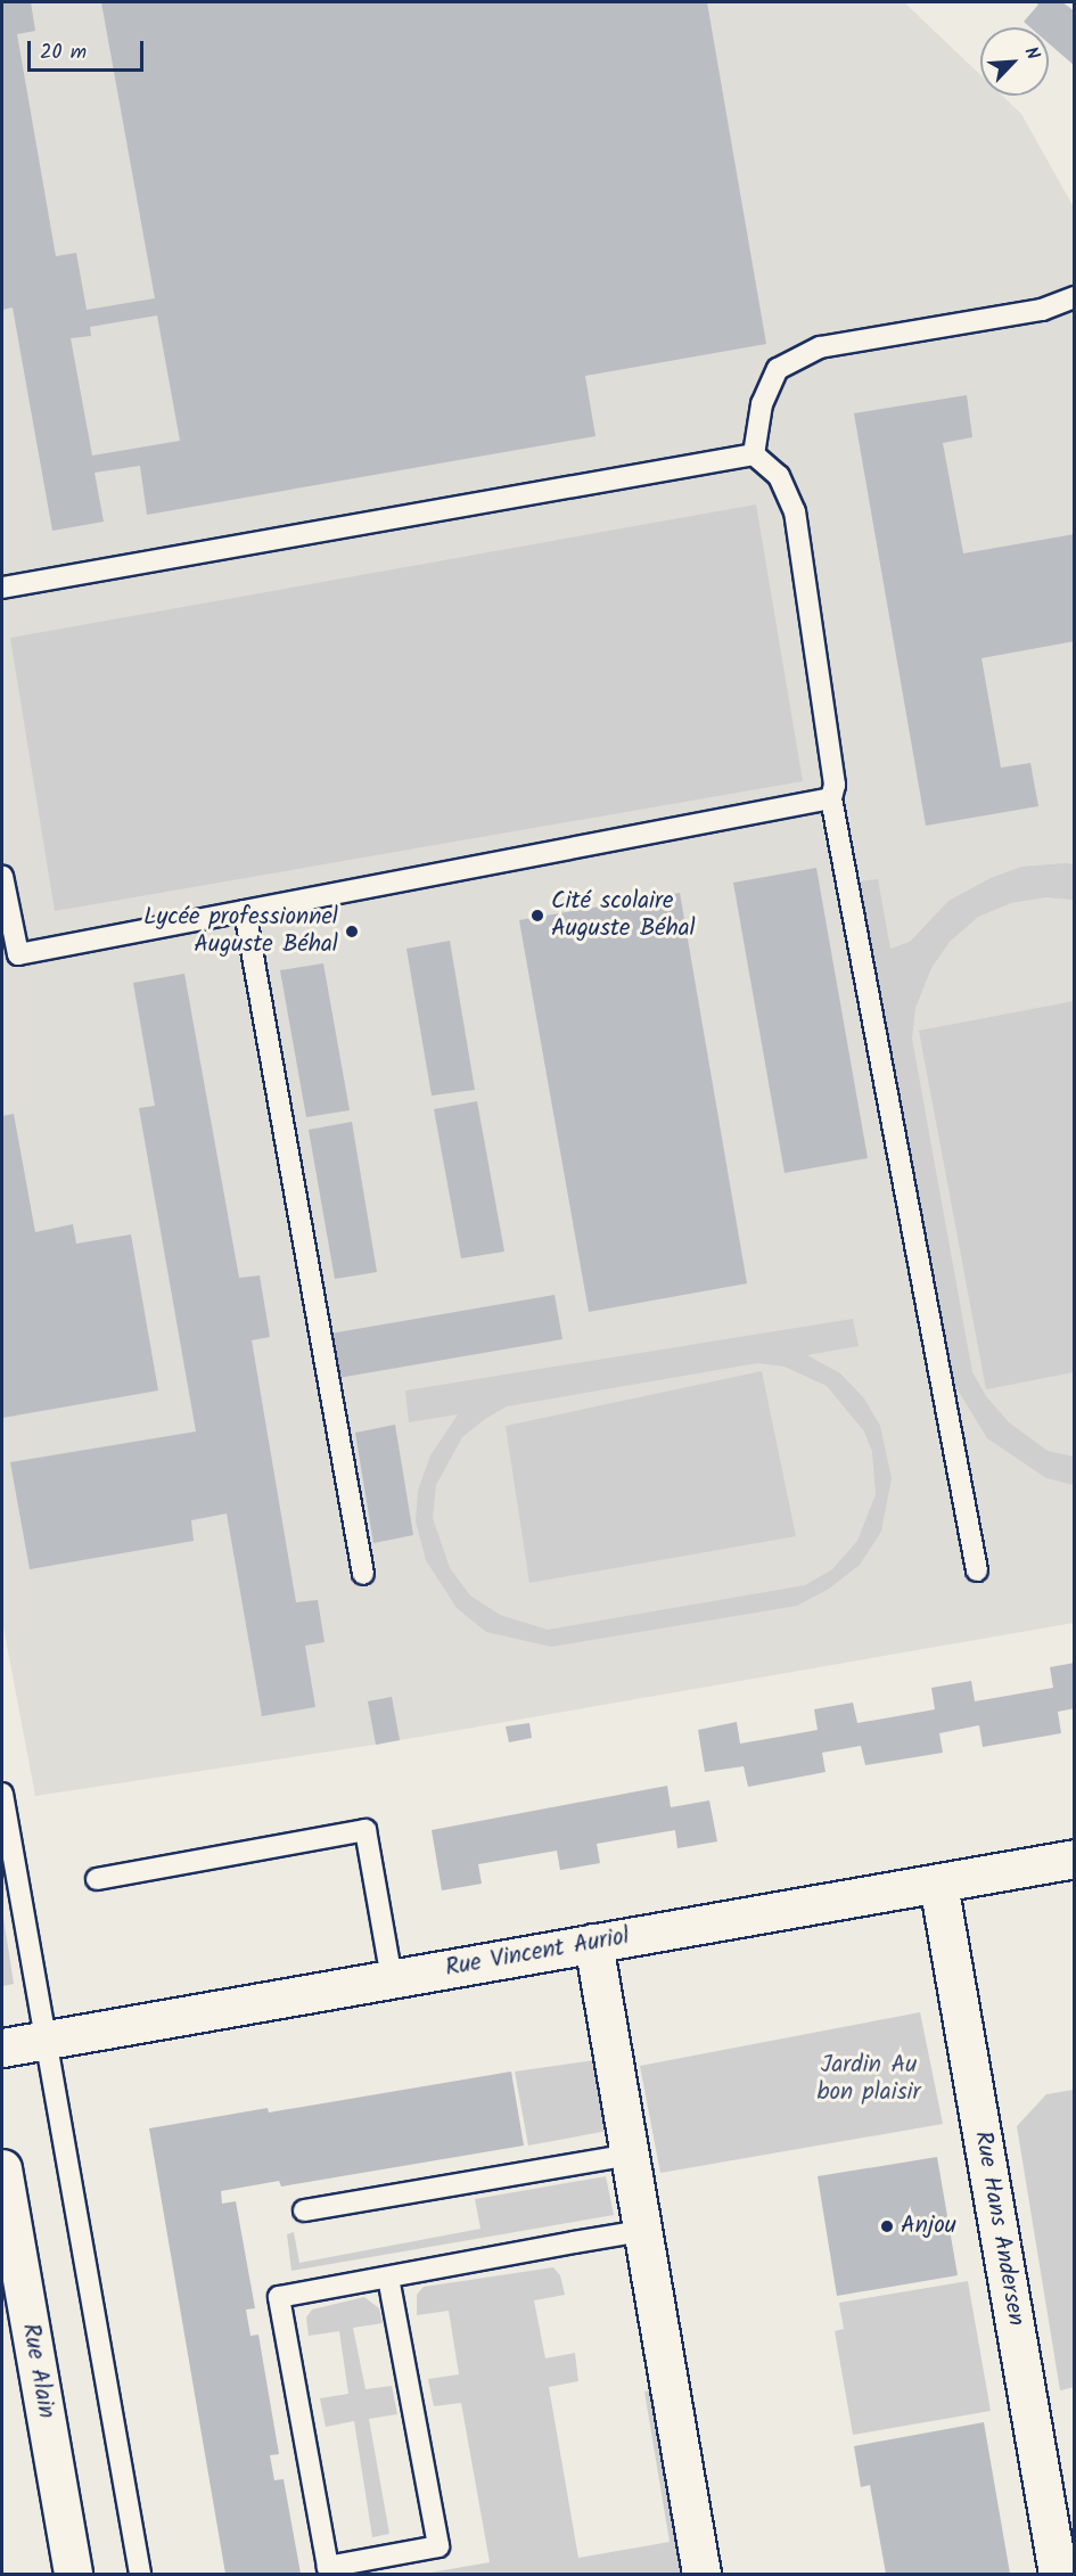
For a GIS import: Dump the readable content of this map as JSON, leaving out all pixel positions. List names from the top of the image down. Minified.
{"streets":{"street":["Rue Vincent Auriol","Rue Hans Andersen","Rue Alain"]},"crossings":[["Rue Vincent Auriol","Rue Hans Andersen"]],"parks":["Jardin Au bon plaisir"],"places":["Cité scolaire Auguste Béhal","Lycée professionnel Auguste Béhal","Anjou"],"scale_bar":"20 m","north":"top right"}
